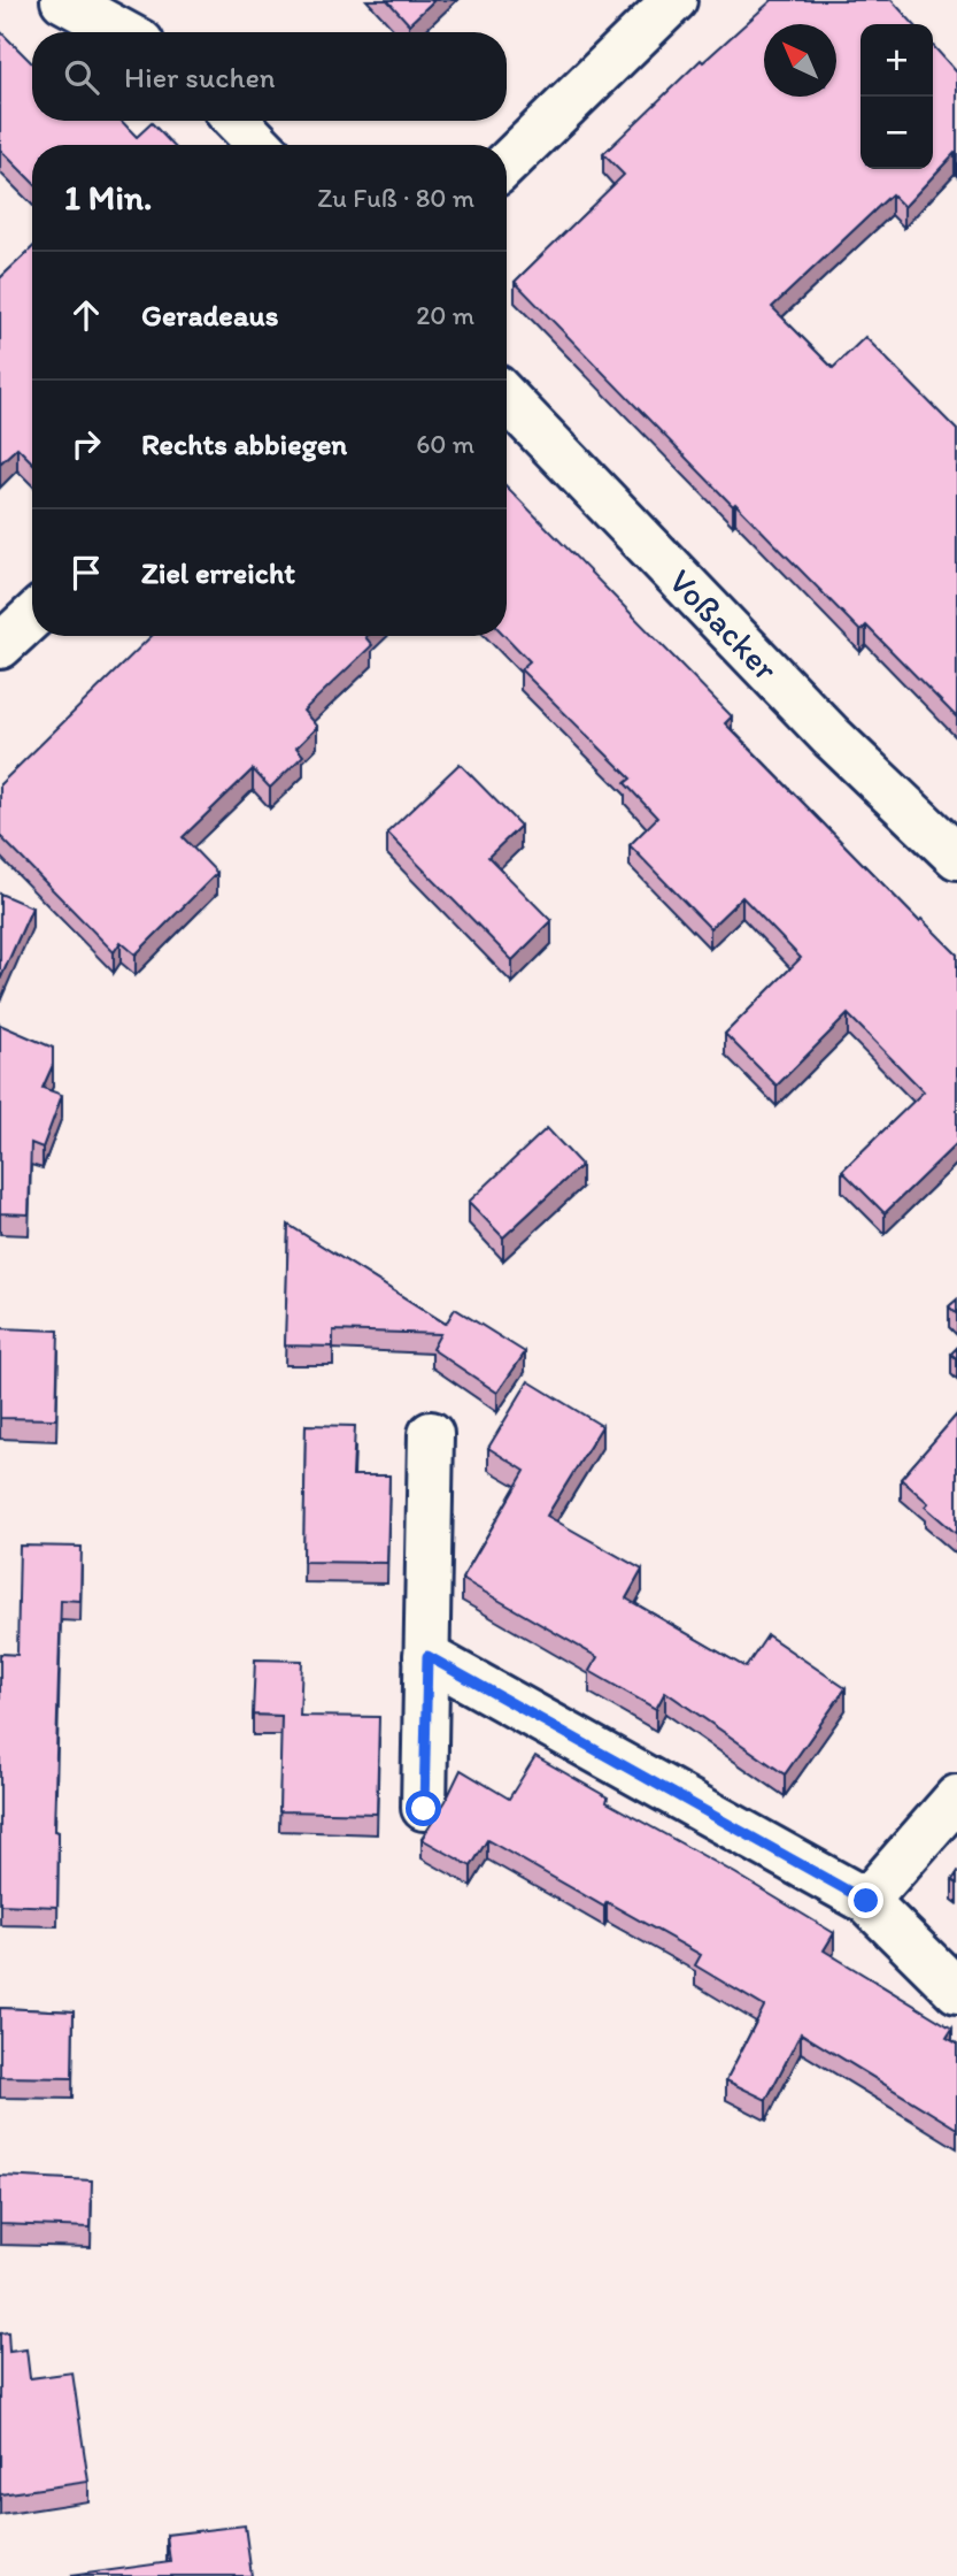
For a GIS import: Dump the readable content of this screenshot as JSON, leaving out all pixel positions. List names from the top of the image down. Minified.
{"streets":{"street":["Voßacker"]},"north":"top left","page":{"map_buttons":["+","−"],"search":"Hier suchen","heading":["1 Min.","Zu Fuß · 80 m"],"list":[["Geradeaus","20 m"],["Rechts abbiegen","60 m"],"Ziel erreicht"]}}
